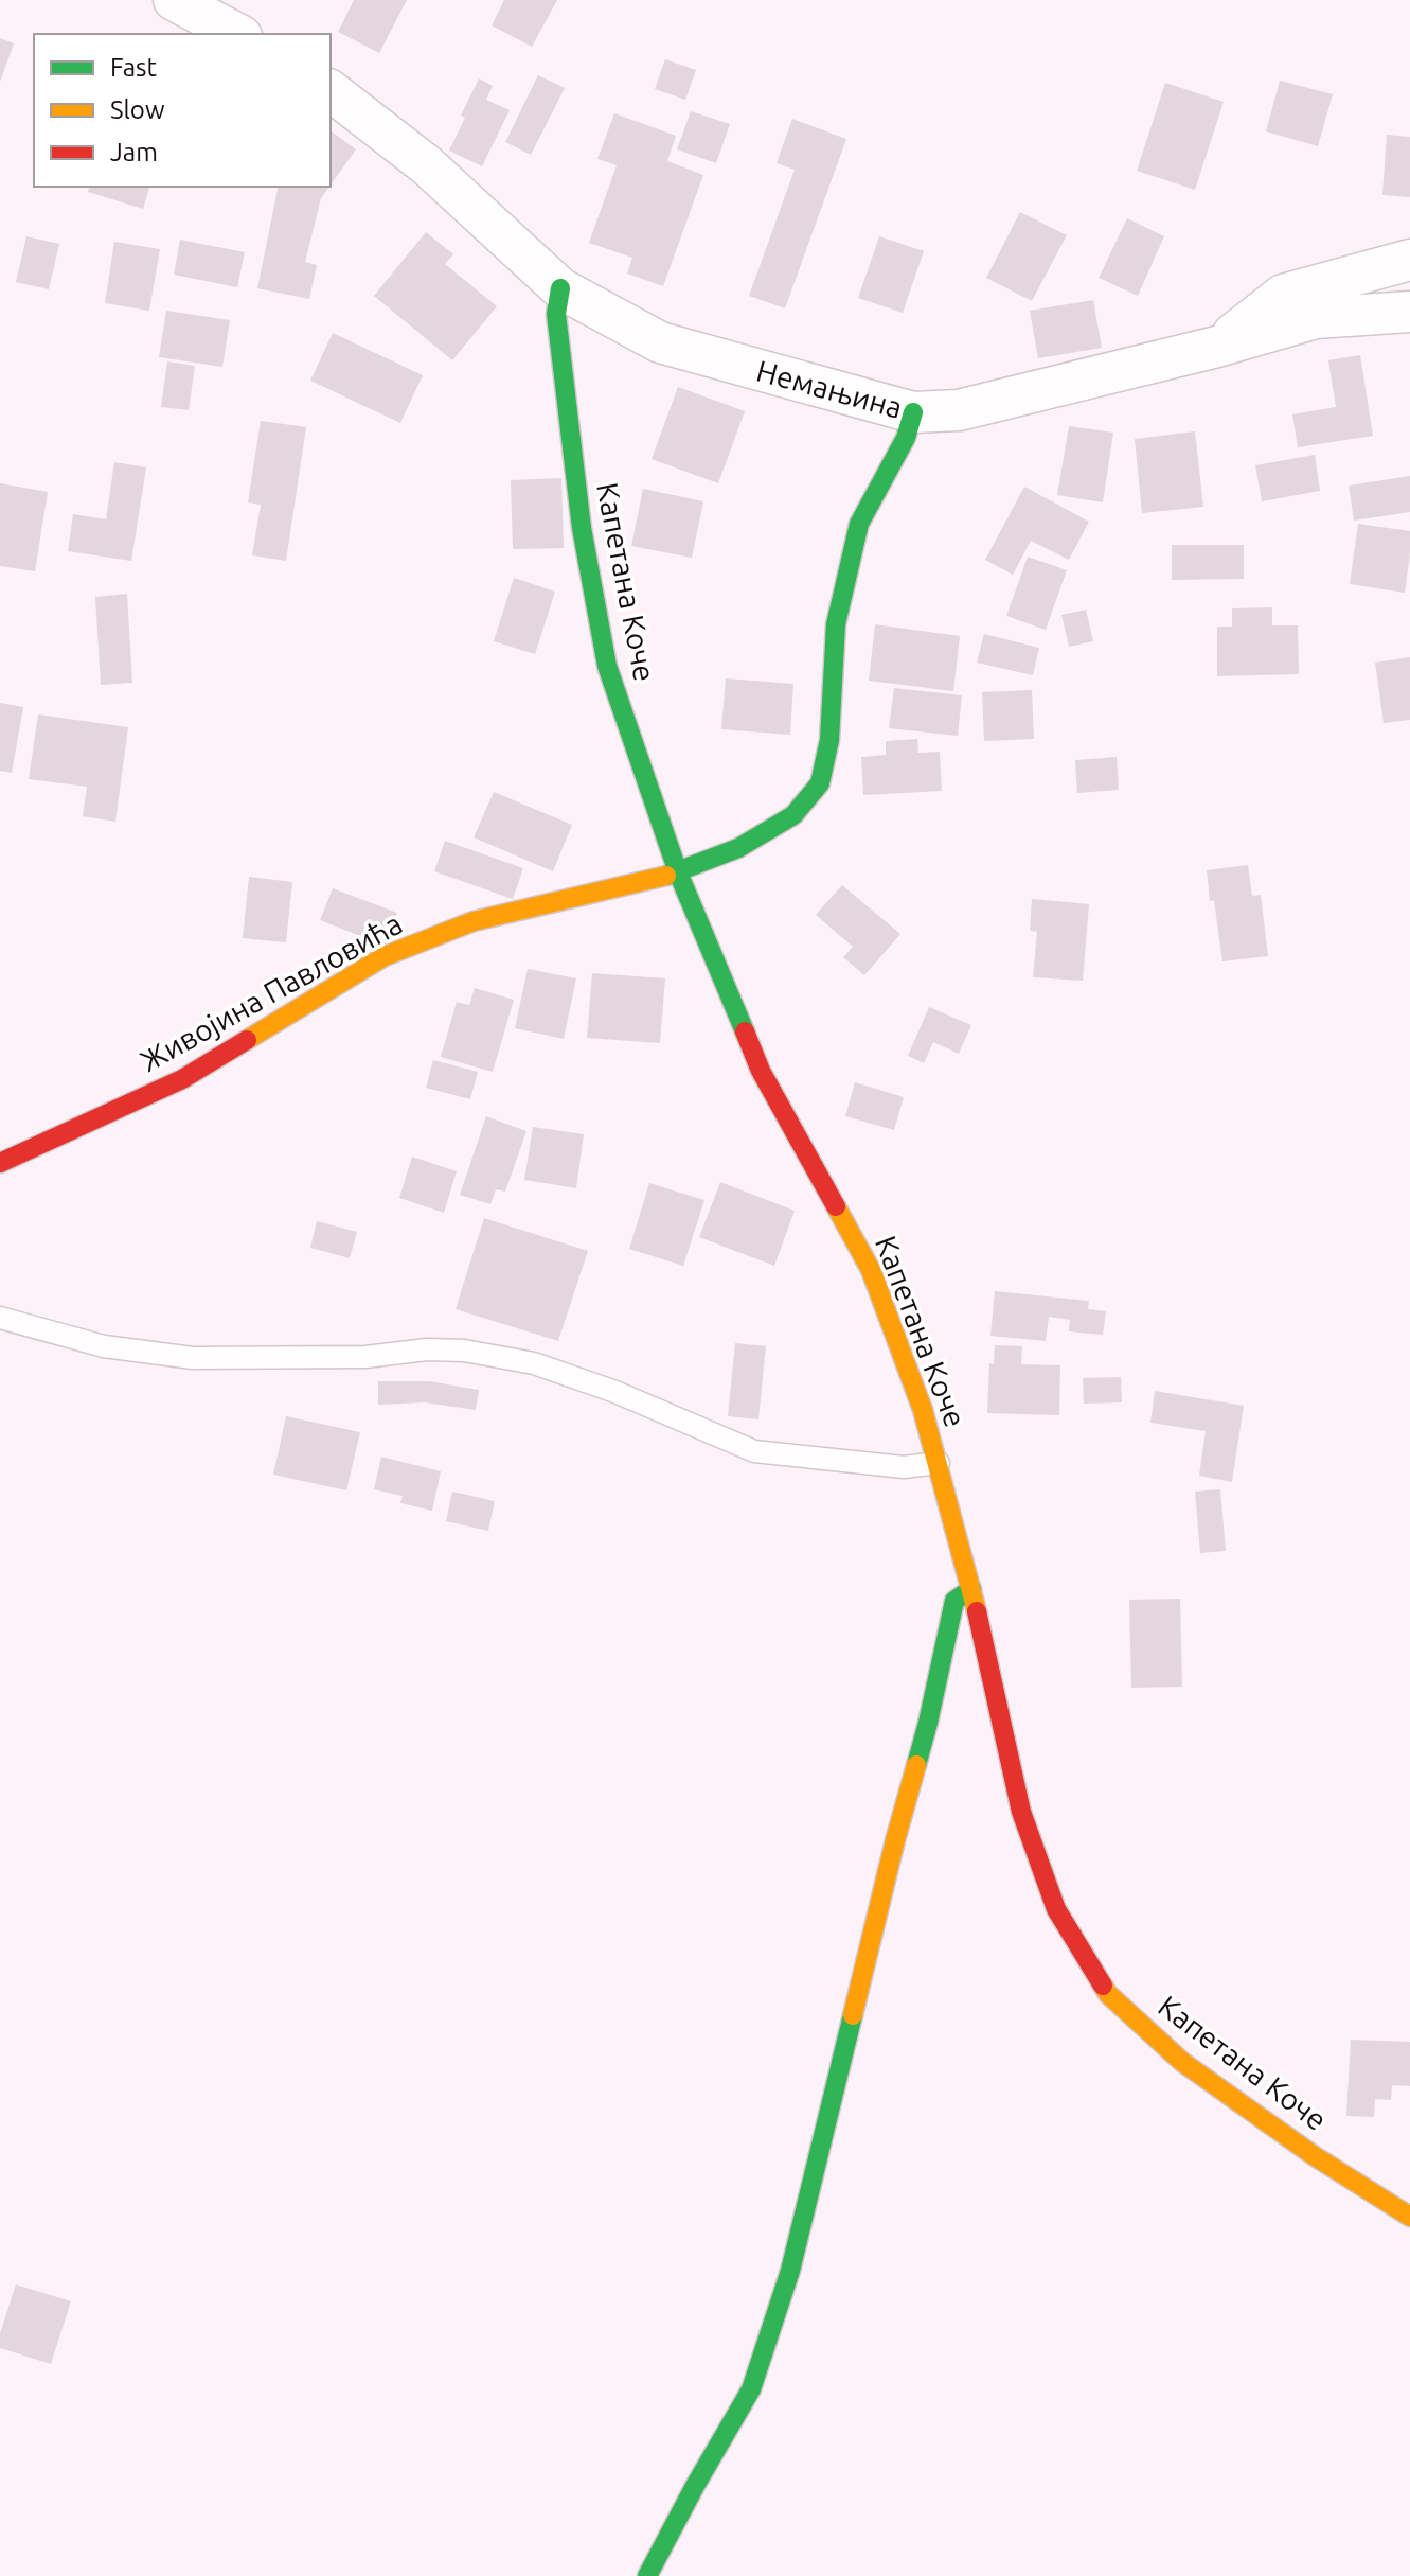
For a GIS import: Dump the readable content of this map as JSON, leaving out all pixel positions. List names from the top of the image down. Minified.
{"streets":{"street":["Немањина","Капетана Коче","Живојина Павловића"]},"crossings":[["Немањина","Капетана Коче"],["Немањина","Живојина Павловића"],["Капетана Коче","Живојина Павловића"]],"legend":["Fast","Slow","Jam"]}
